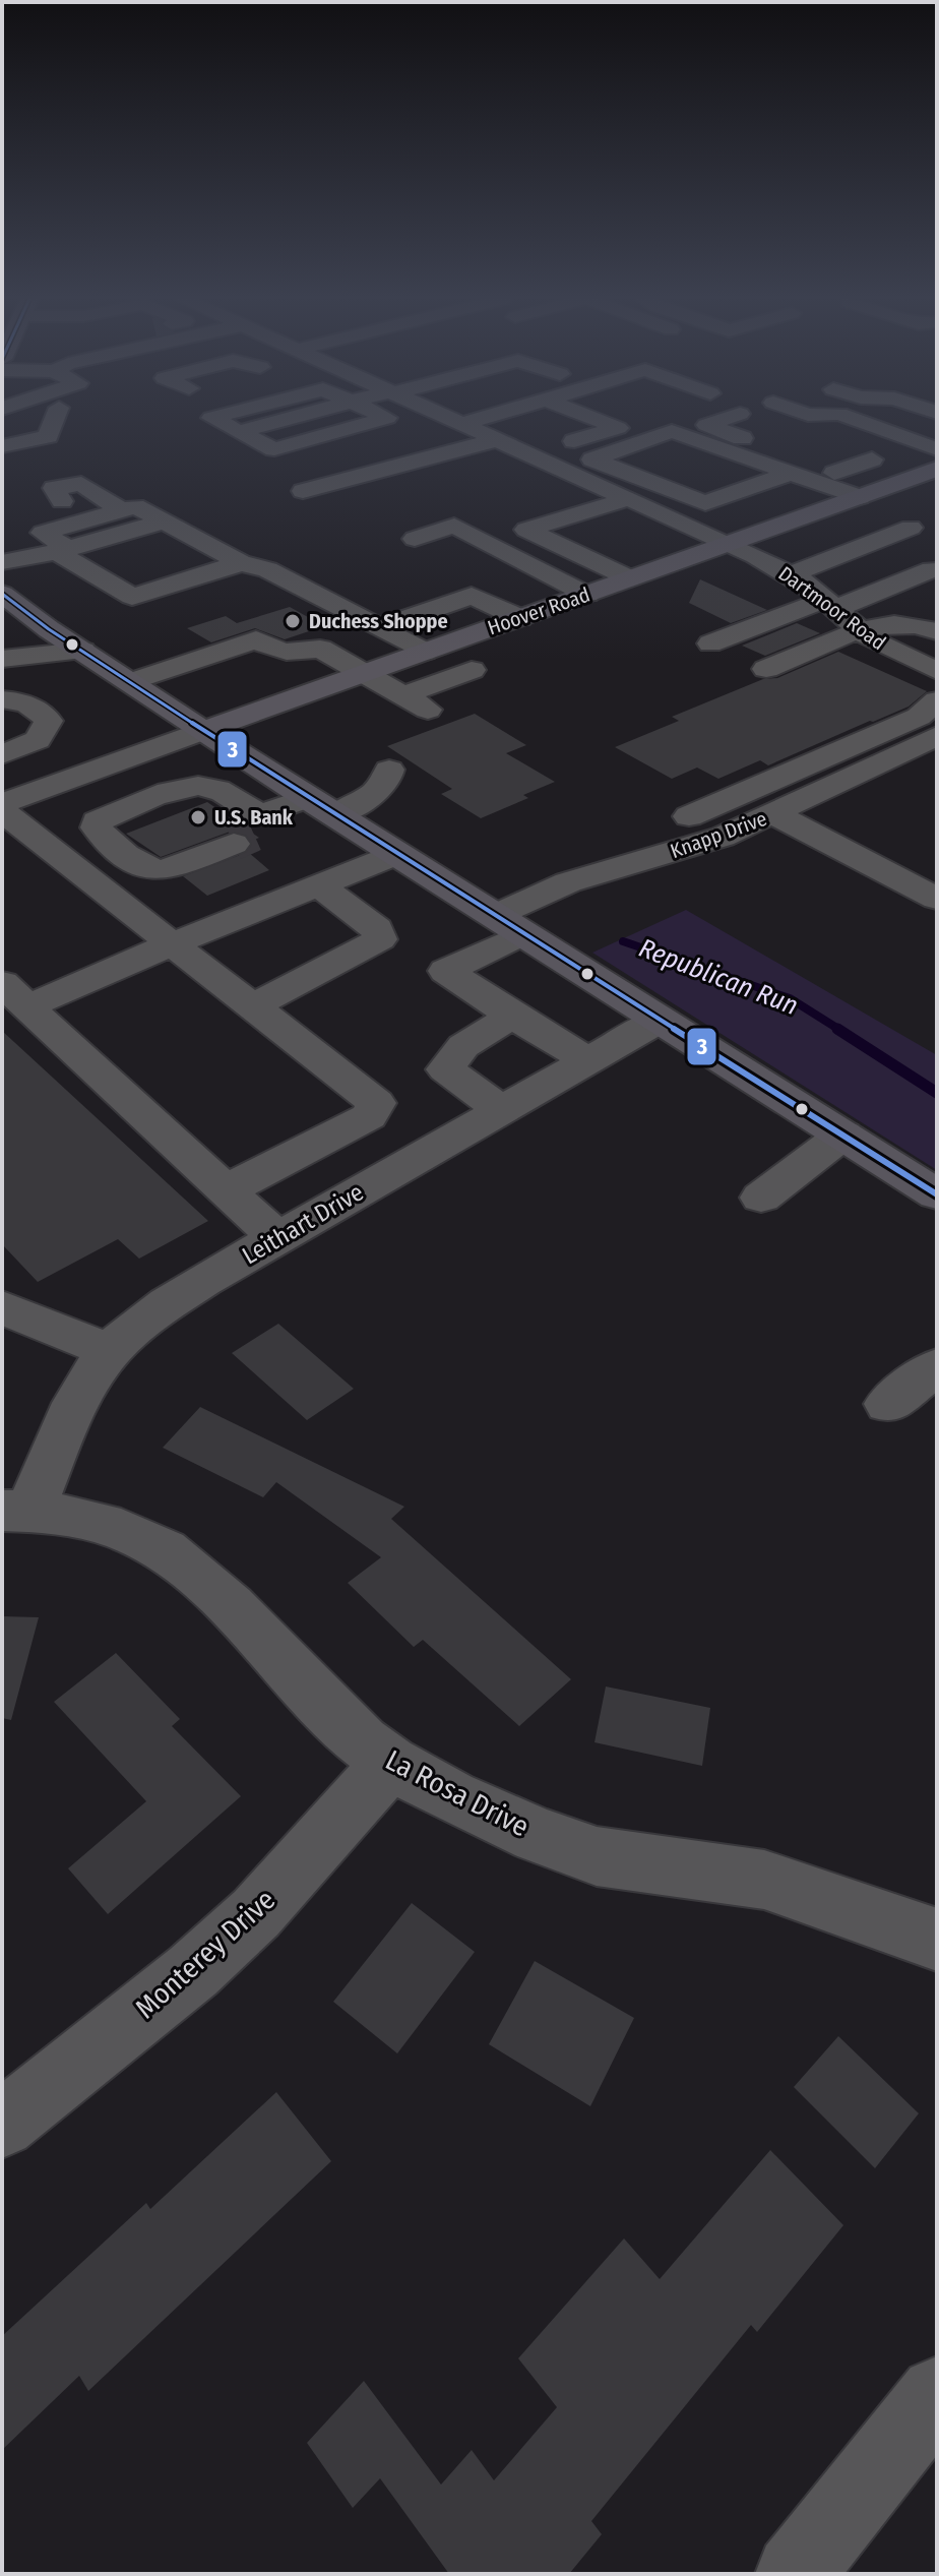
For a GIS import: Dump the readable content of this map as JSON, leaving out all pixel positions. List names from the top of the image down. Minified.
{"streets":{"main road":["Hoover Road"],"street":["Dartmoor Road","Knapp Drive","Leithart Drive","La Rosa Drive","Monterey Drive"]},"crossings":[["Dartmoor Road","Hoover Road"],["Leithart Drive","La Rosa Drive"],["La Rosa Drive","Monterey Drive"]],"water":["Republican Run"],"places":["Duchess Shoppe","U.S. Bank"],"lines":["transit line 3"]}
